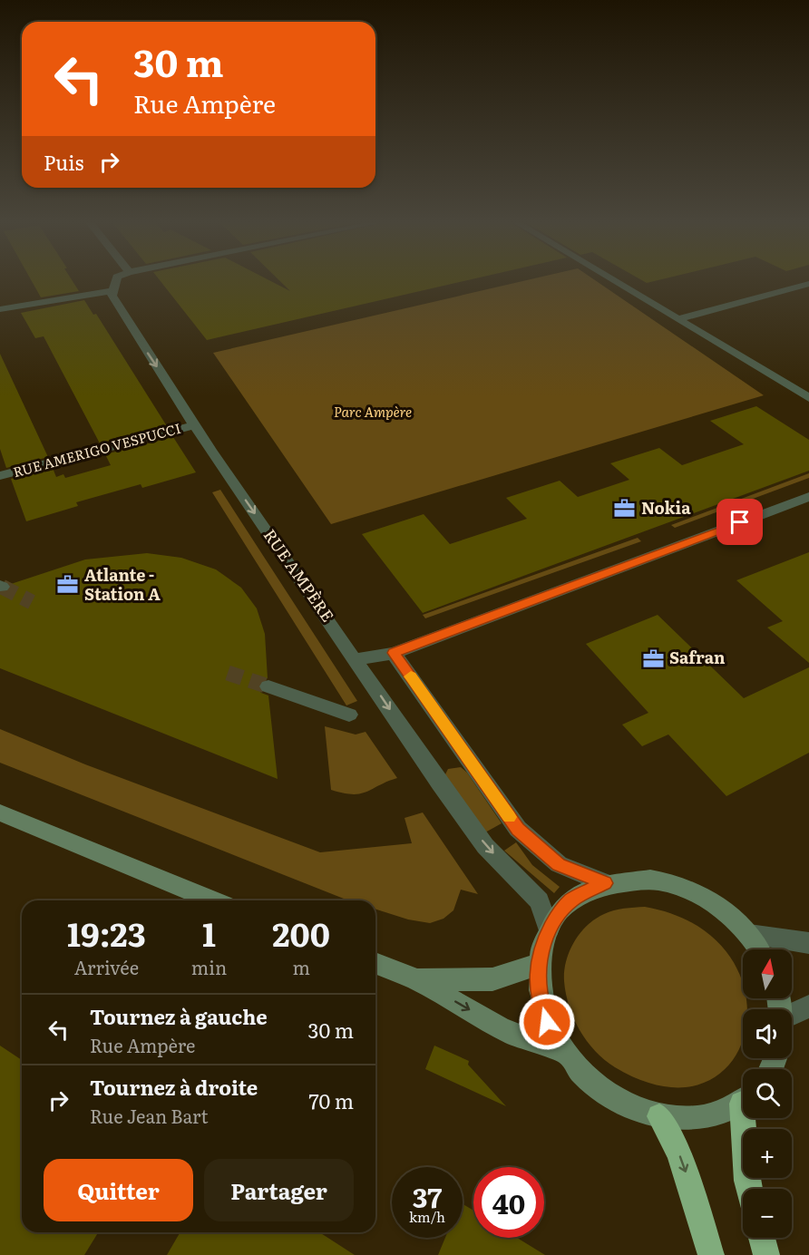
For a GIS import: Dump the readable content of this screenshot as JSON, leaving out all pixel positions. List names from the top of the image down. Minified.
{"streets":{"street":["RUE AMERIGO VESPUCCI","RUE AMPÈRE"]},"crossings":[["RUE AMERIGO VESPUCCI","RUE AMPÈRE"]],"parks":["Parc Ampère"],"places":{"office":["Nokia","Atlante - Station A","Safran"]},"north":"top","page":{"turn":["30 m","Rue Ampère"],"then":"Puis","eta":["19:23","Arrivée","1","min","200","m"],"map_buttons":["+","−"],"list":[{"name":"Tournez à gauche","note":"Rue Ampère","value":"30 m"},{"name":"Tournez à droite","note":"Rue Jean Bart","value":"70 m"}],"buttons":["Quitter","Partager"],"speed":"37 km/h","limit":"40"}}
